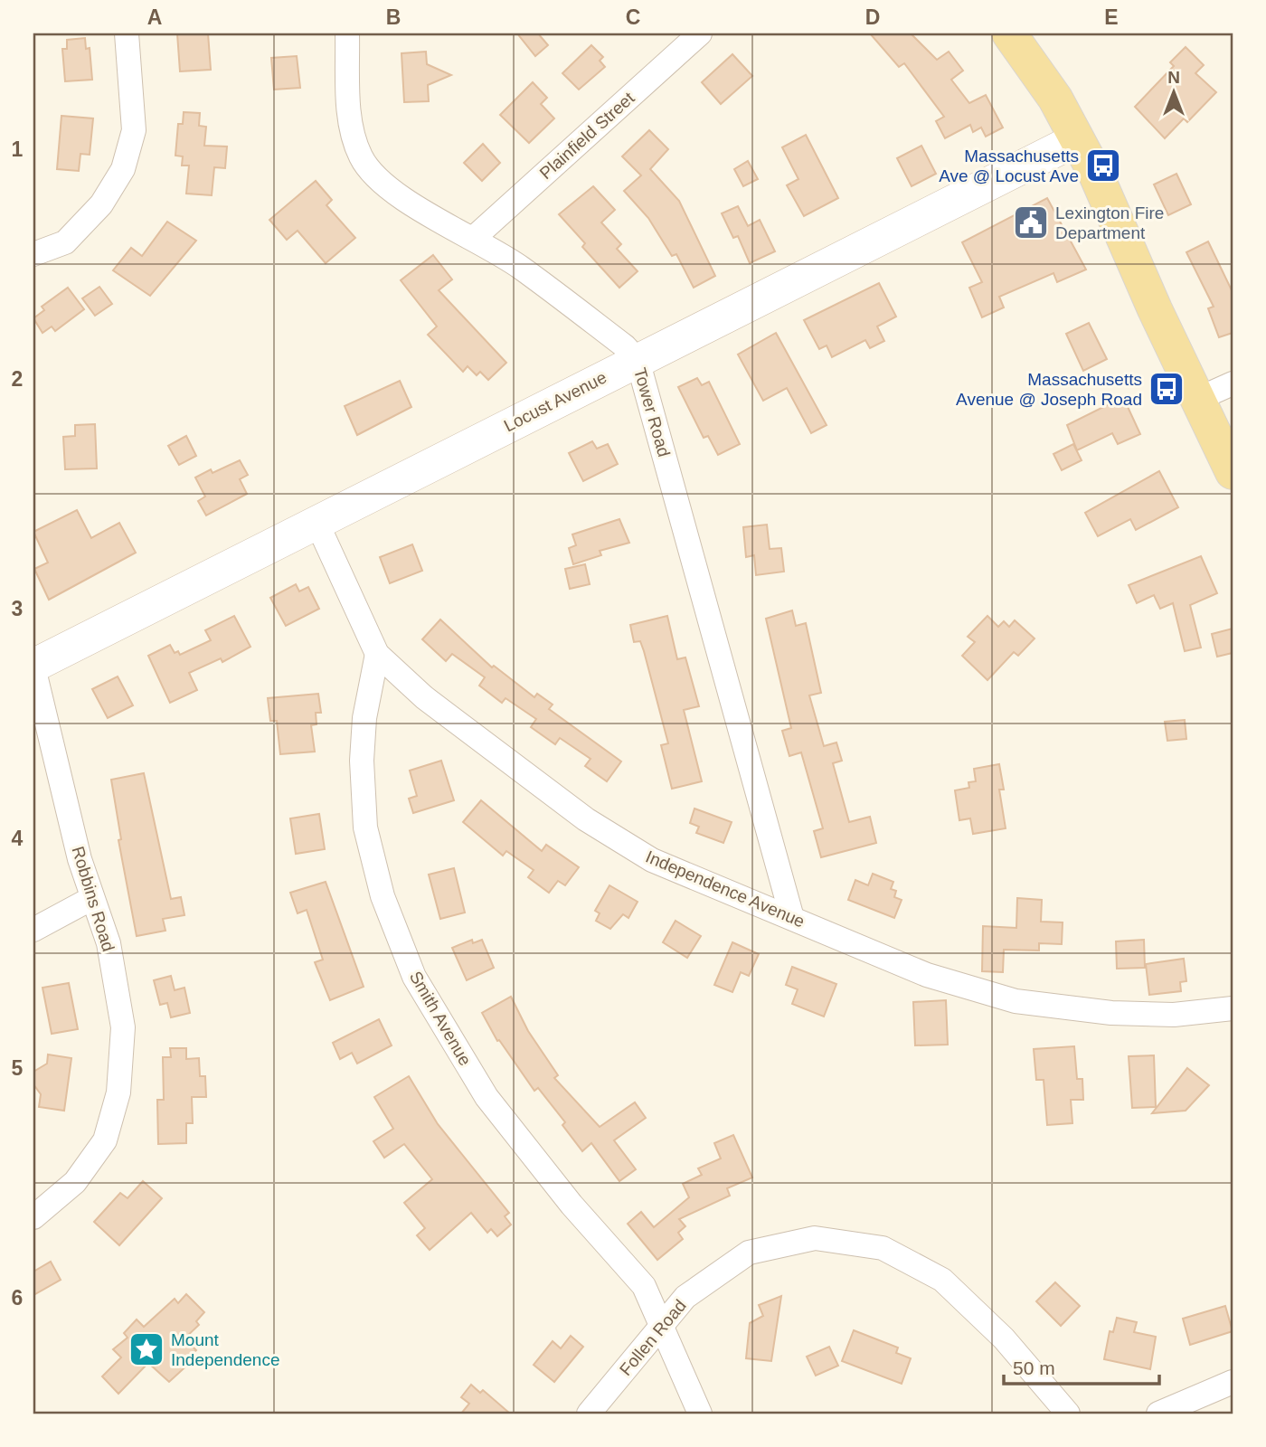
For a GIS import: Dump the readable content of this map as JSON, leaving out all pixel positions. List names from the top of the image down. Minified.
{"streets":{"street":["Plainfield Street","Locust Avenue","Tower Road","Independence Avenue","Robbins Road","Smith Avenue","Follen Road"]},"crossings":[["Plainfield Street","Tower Road"],["Locust Avenue","Tower Road"],["Locust Avenue","Independence Avenue"],["Locust Avenue","Robbins Road"],["Tower Road","Independence Avenue"],["Independence Avenue","Smith Avenue"],["Smith Avenue","Follen Road"]],"places":{"bus stop":["Massachusetts Ave @ Locust Ave","Massachusetts Avenue @ Joseph Road"],"public building":["Lexington Fire Department"],"place":["Mount Independence"]},"scale_bar":"50 m","north":"top","grid":{"columns":["A","B","C","D","E"],"rows":["1","2","3","4","5","6"]}}
